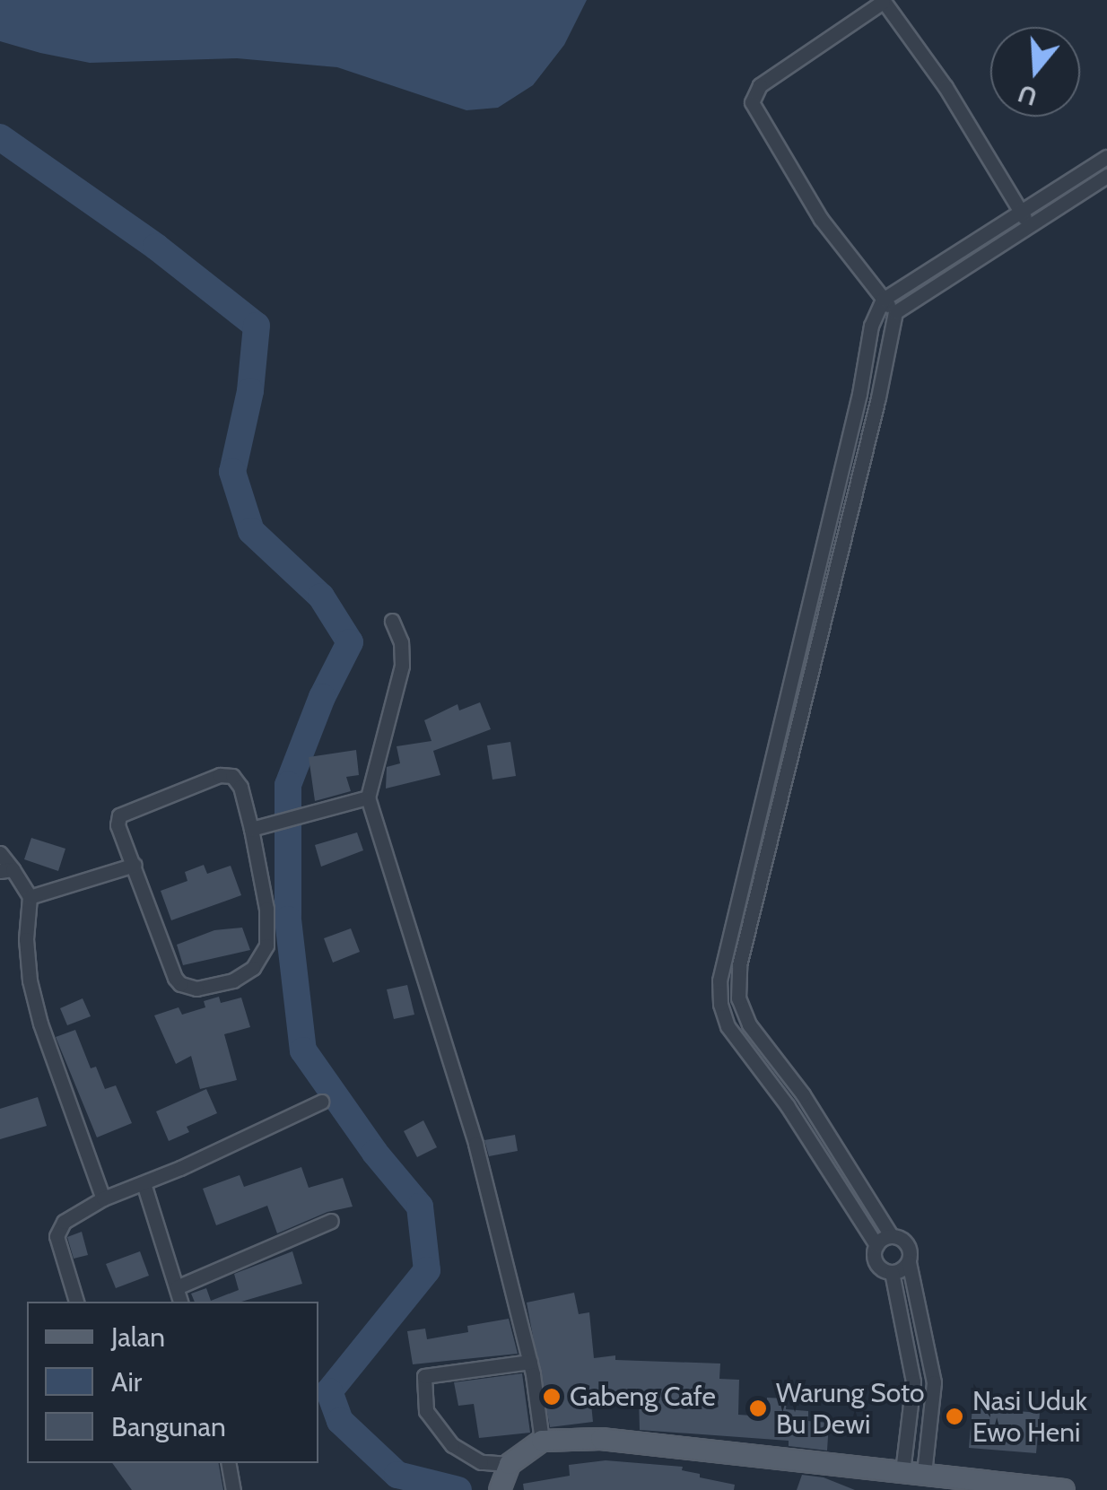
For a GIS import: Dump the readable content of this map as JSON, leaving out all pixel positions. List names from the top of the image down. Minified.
{"places":["Gabeng Cafe","Warung Soto Bu Dewi","Nasi Uduk Ewo Heni"],"legend":["Jalan","Air","Bangunan"],"north":"bottom"}
